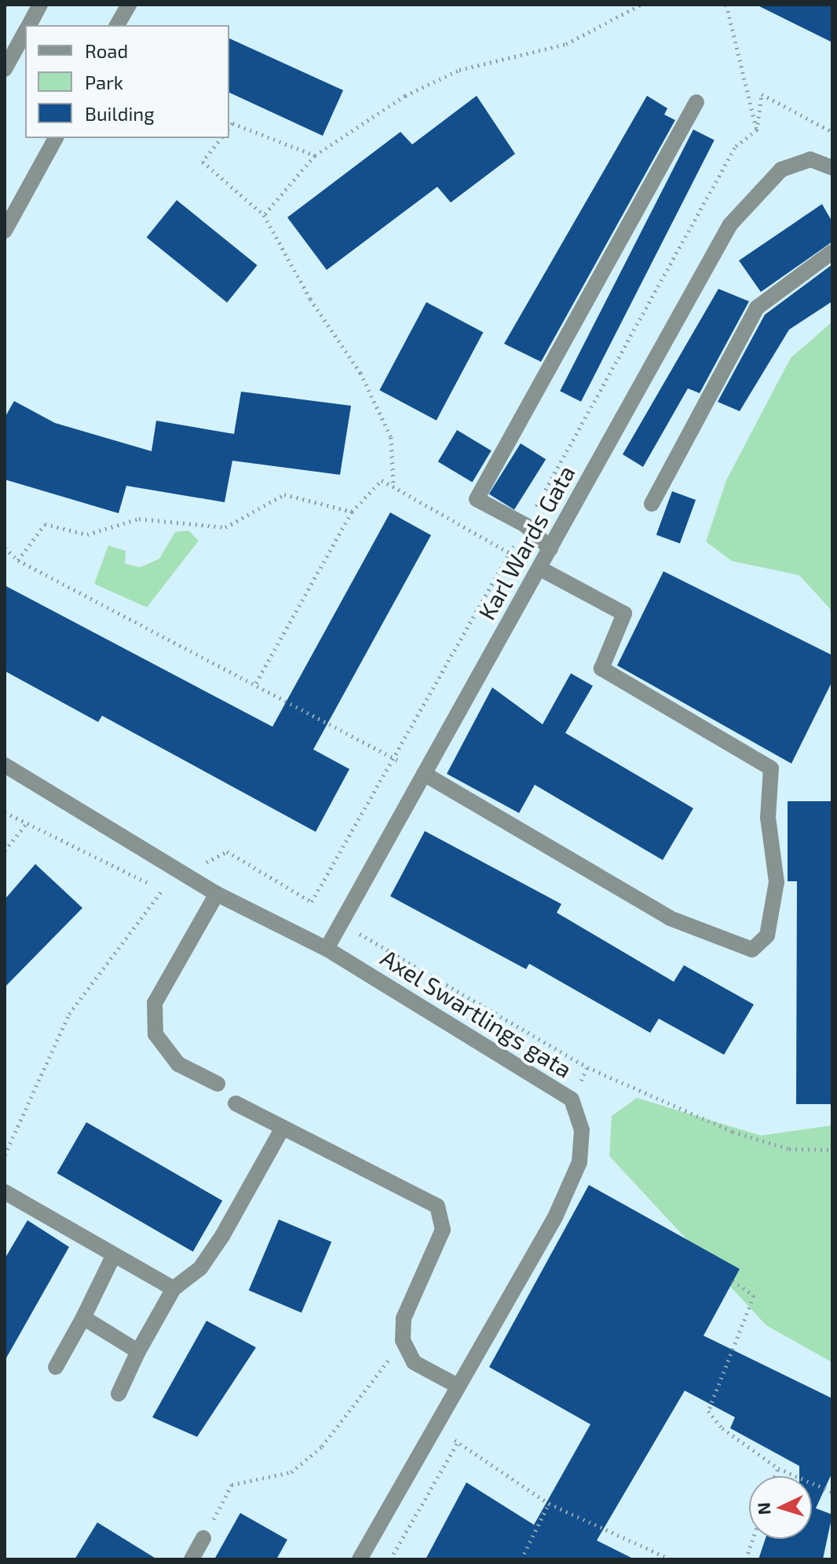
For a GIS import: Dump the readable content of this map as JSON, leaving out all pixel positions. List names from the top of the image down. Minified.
{"streets":{"street":["Karl Wards Gata","Axel Swartlings gata"]},"crossings":[["Karl Wards Gata","Axel Swartlings gata"]],"legend":["Road","Park","Building"],"north":"left"}
